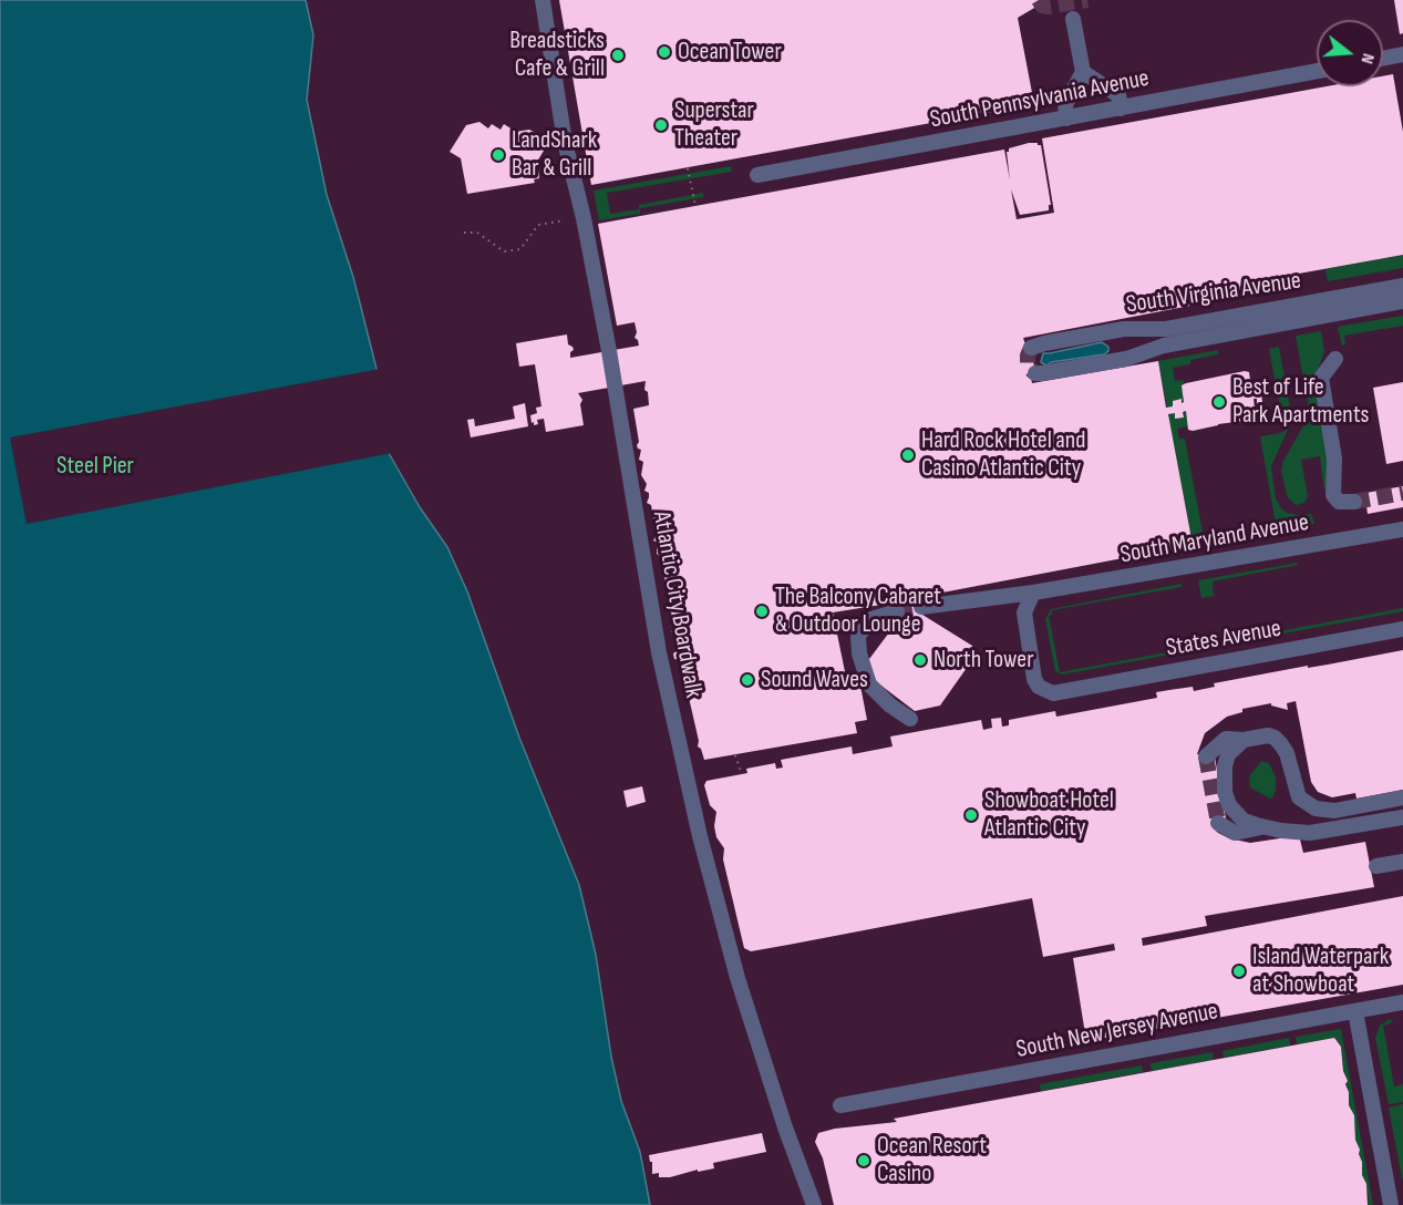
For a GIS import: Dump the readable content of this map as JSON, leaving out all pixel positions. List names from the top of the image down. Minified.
{"streets":{"street":["South Pennsylvania Avenue","South Virginia Avenue","South Maryland Avenue","Atlantic City Boardwalk","States Avenue","South New Jersey Avenue"]},"crossings":[["South Maryland Avenue","States Avenue"]],"parks":["Steel Pier"],"places":["Ocean Tower","Breadsticks Cafe & Grill","Superstar Theater","LandShark Bar & Grill","Best of Life Park Apartments","Hard Rock Hotel and Casino Atlantic City","The Balcony Cabaret & Outdoor Lounge","North Tower","Sound Waves","Showboat Hotel Atlantic City","Island Waterpark at Showboat","Ocean Resort Casino"],"north":"right"}
